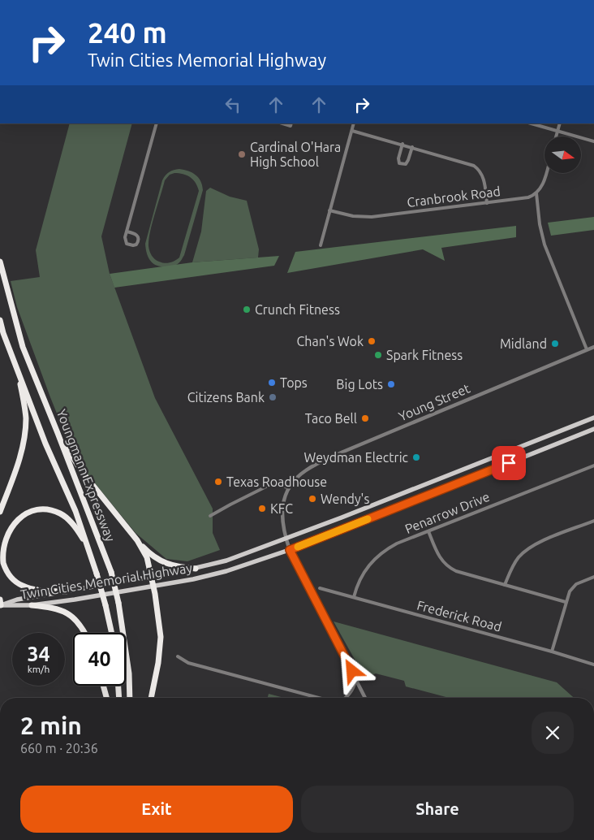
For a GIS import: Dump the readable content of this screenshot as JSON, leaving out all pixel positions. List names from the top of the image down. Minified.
{"streets":{"highway":["Youngmann Expressway"],"main road":["Twin Cities Memorial Highway"],"street":["Cranbrook Road","Young Street","Penarrow Drive","Frederick Road"]},"crossings":[["Young Street","Twin Cities Memorial Highway"],["Penarrow Drive","Frederick Road"]],"places":["Cardinal O'Hara High School","Crunch Fitness","Chan's Wok","Midland","Spark Fitness","Tops","Big Lots","Citizens Bank","Taco Bell","Weydman Electric","Texas Roadhouse","Wendy's","KFC"],"north":"right","page":{"turn":["240 m","Twin Cities Memorial Highway"],"speed":"34 km/h","limit":"40","heading":["2 min","660 m · 20:36"],"buttons":["Exit","Share"]}}
